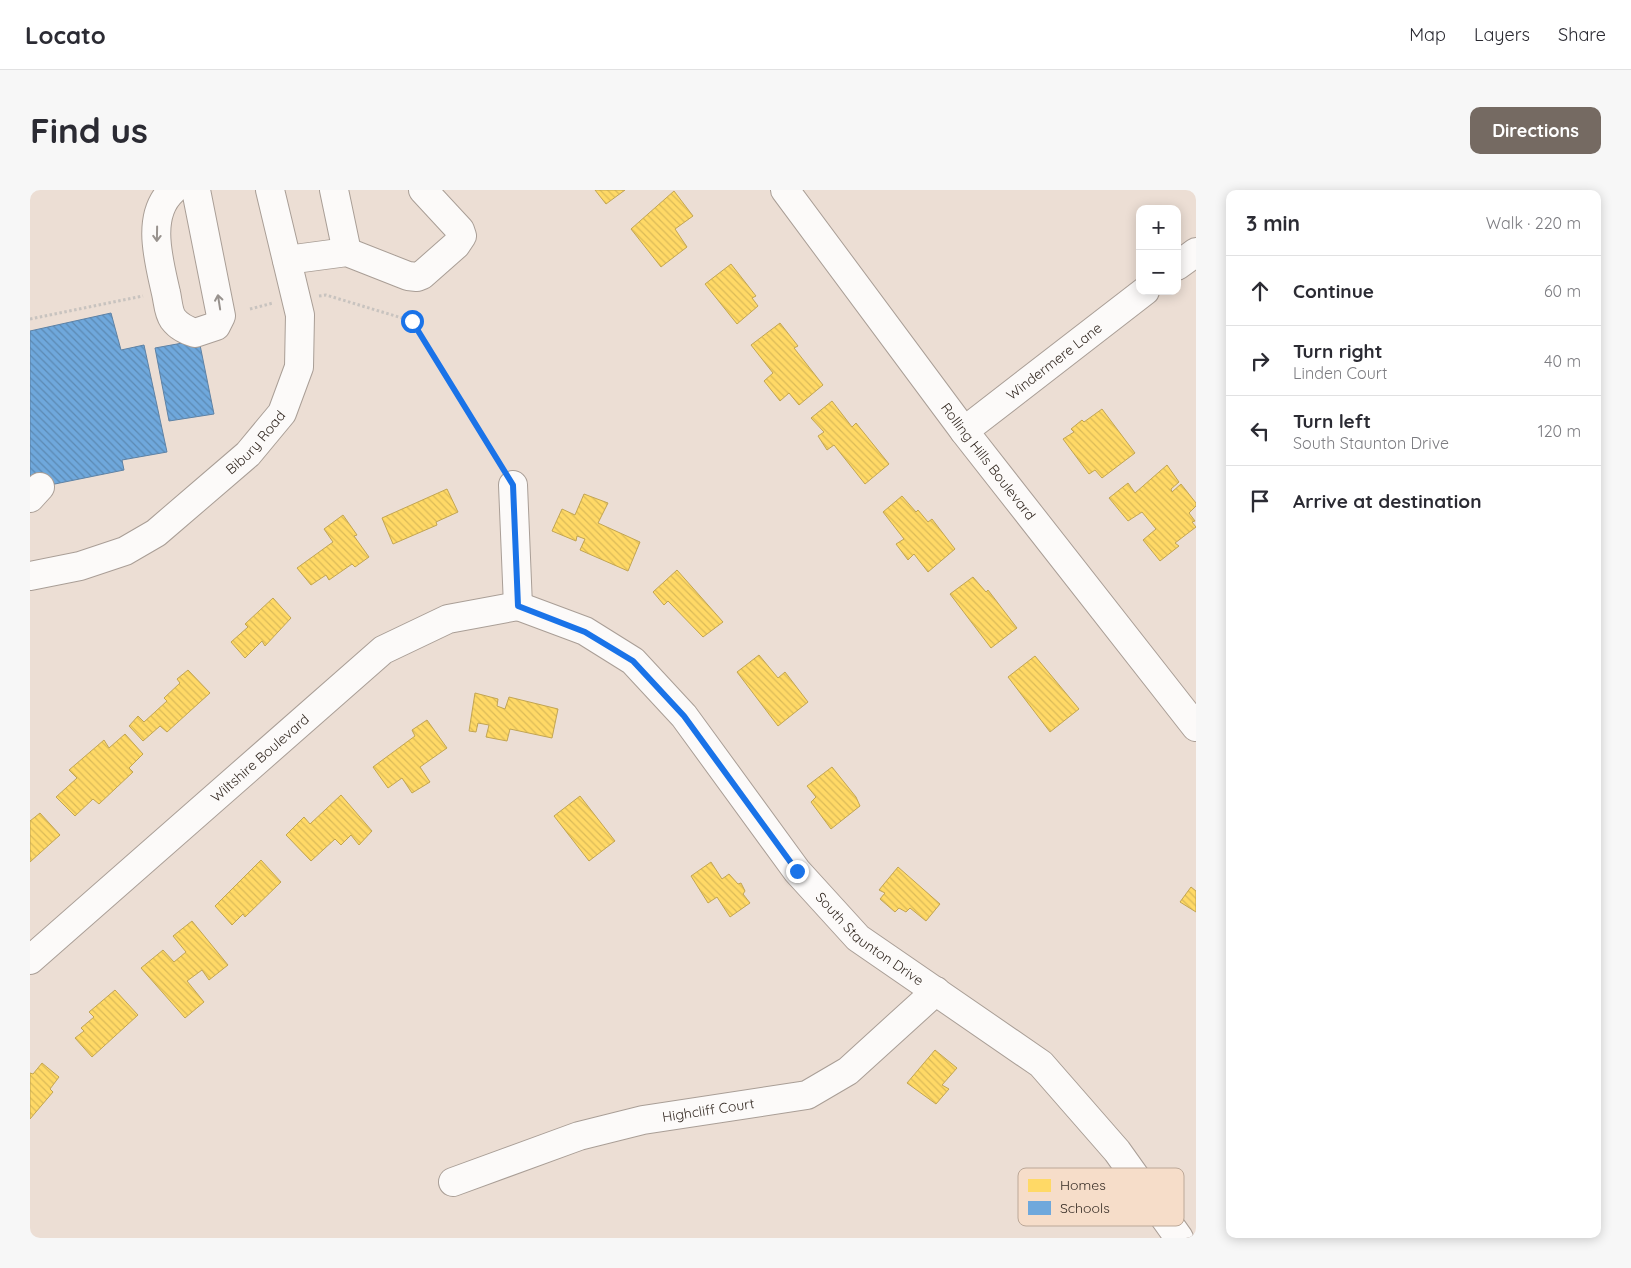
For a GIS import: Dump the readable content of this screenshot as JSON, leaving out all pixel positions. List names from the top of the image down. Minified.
{"streets":{"street":["Windermere Lane","Bibury Road","Rolling Hills Boulevard","Wiltshire Boulevard","South Staunton Drive","Highcliff Court"]},"crossings":[["Windermere Lane","Rolling Hills Boulevard"],["Wiltshire Boulevard","South Staunton Drive"],["South Staunton Drive","Highcliff Court"]],"legend":["Homes","Schools"],"page":{"header":"Locato","nav":["Map","Layers","Share"],"buttons":"Directions","title":"Find us","heading":["3 min","Walk · 220 m"],"map_buttons":["+","−"],"list":[["Continue","60 m"],["Turn right","Linden Court","40 m"],["Turn left","South Staunton Drive","120 m"],"Arrive at destination"]}}
